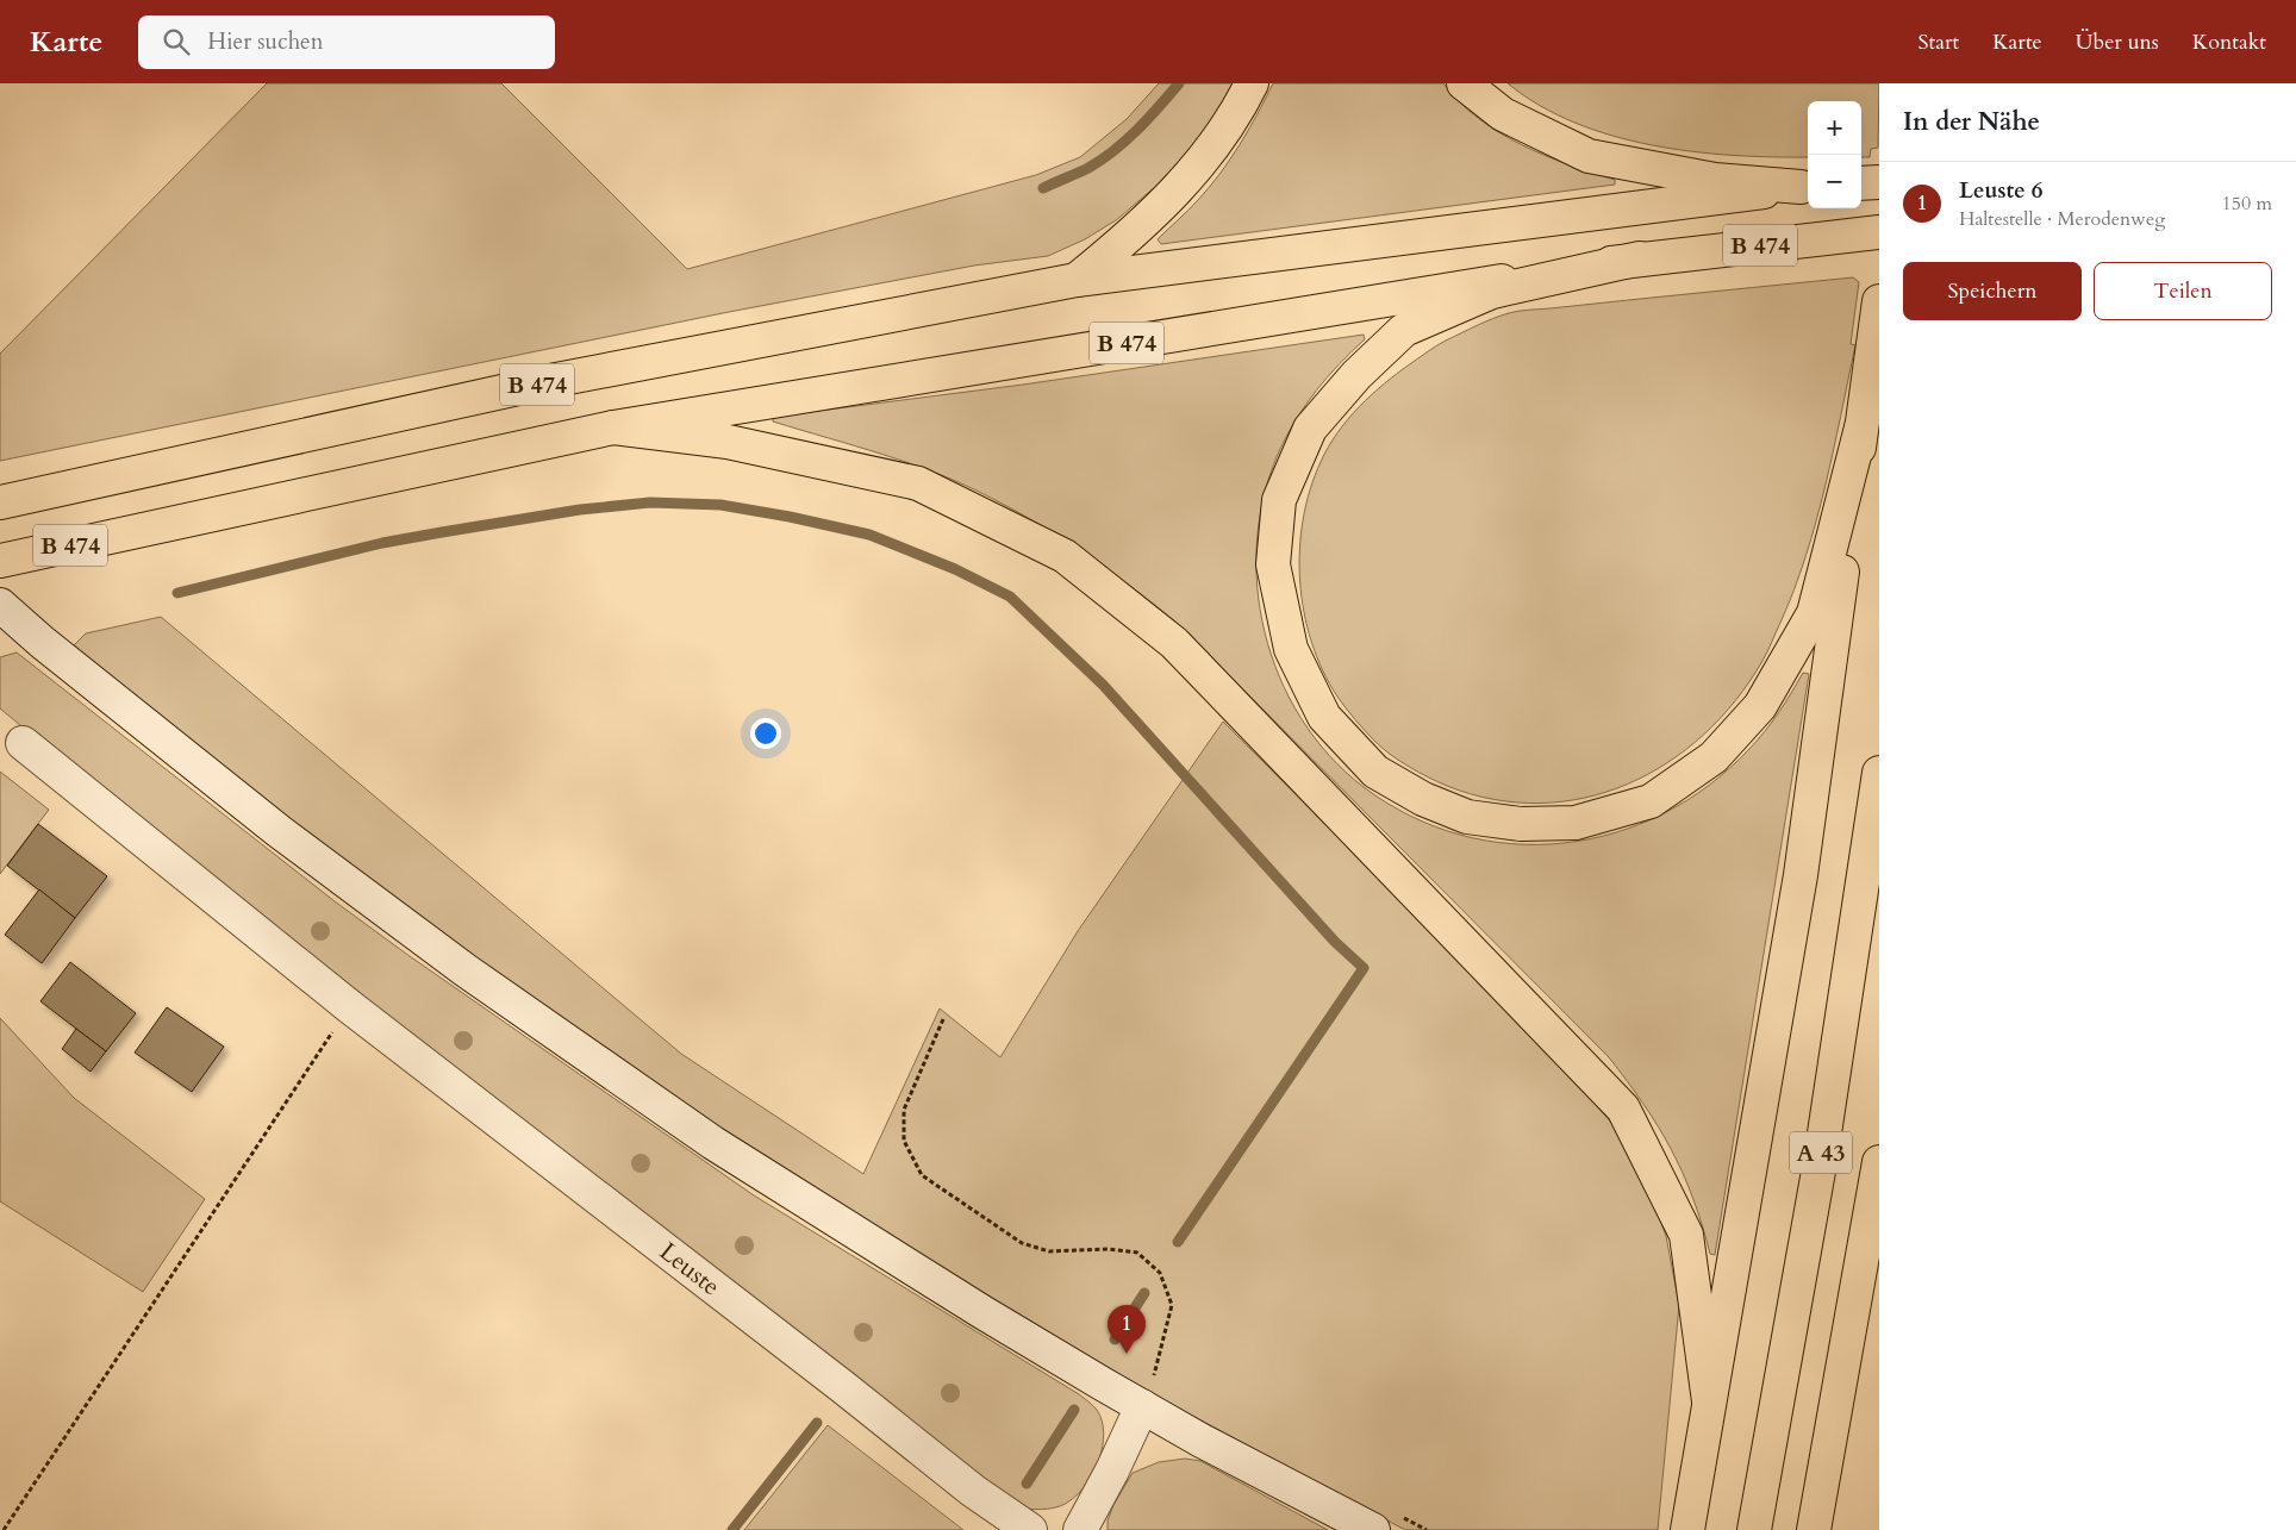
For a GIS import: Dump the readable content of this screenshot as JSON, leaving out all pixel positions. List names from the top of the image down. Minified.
{"streets":{"highway":["B 474","A 43"],"main road":["Leuste"]},"page":{"header":"Karte","search":"Hier suchen","nav":["Start","Karte","Über uns","Kontakt"],"heading":"In der Nähe","map_buttons":["+","−"],"list":[{"mark":"1","name":"Leuste 6","note":"Haltestelle · Merodenweg","value":"150 m"}],"buttons":["Speichern","Teilen"],"pins":"1"}}
